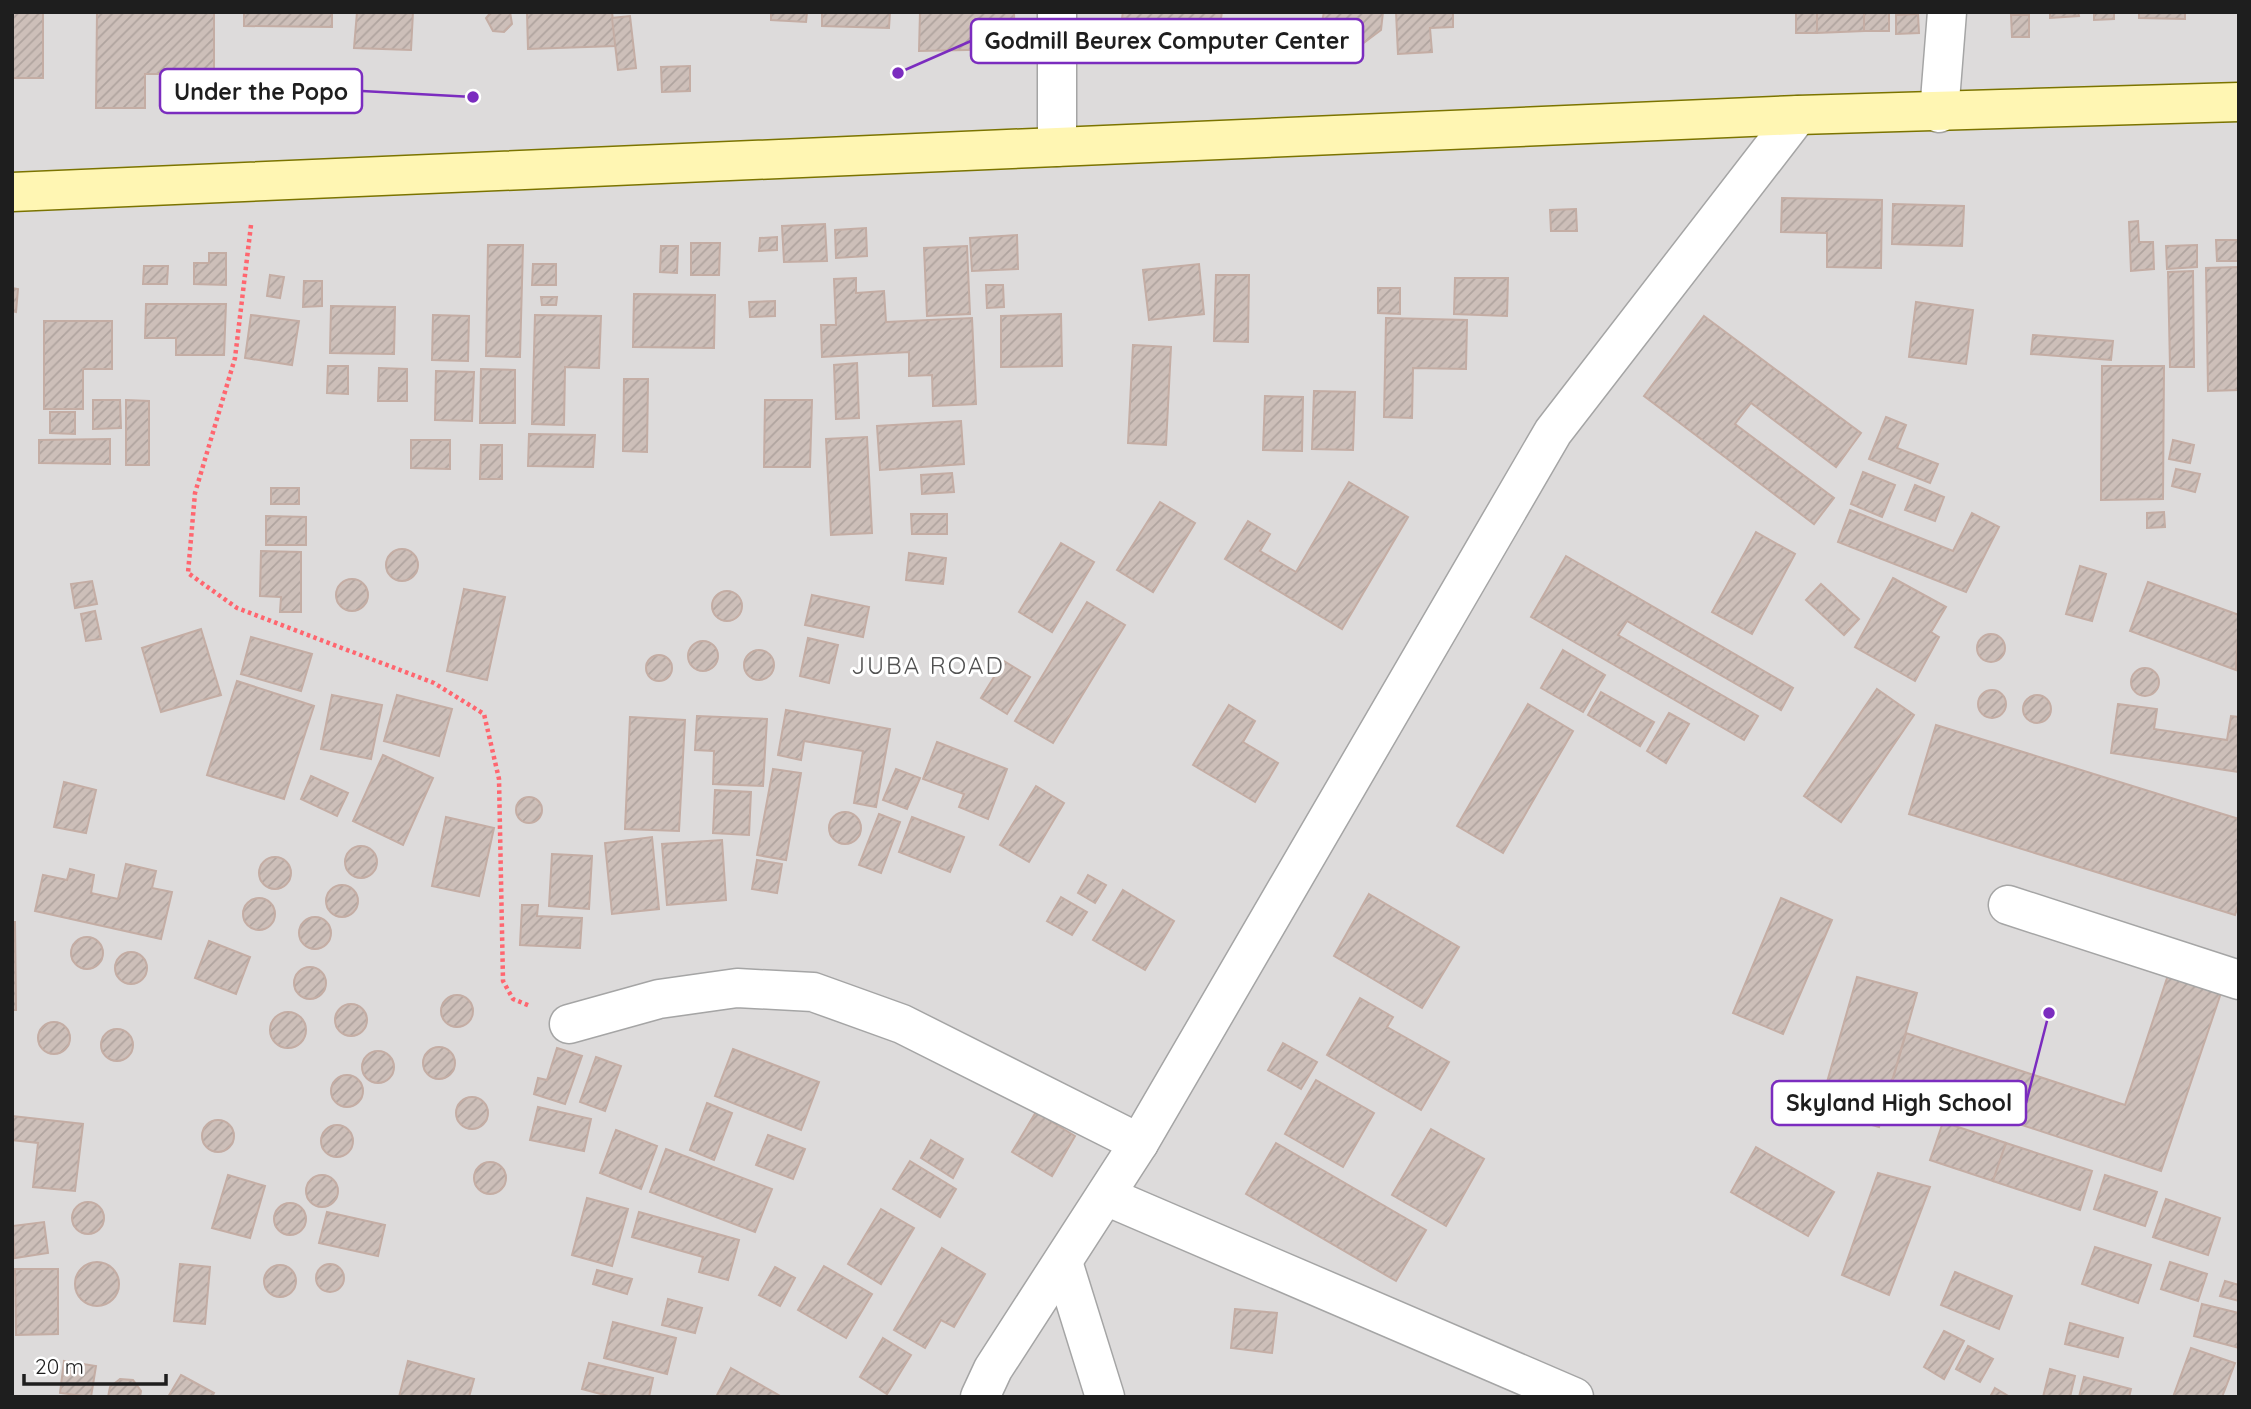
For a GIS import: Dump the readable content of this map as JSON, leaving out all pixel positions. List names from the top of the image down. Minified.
{"districts":["JUBA ROAD"],"places":["Godmill Beurex Computer Center","Under the Popo","Skyland High School"],"scale_bar":"20 m"}
